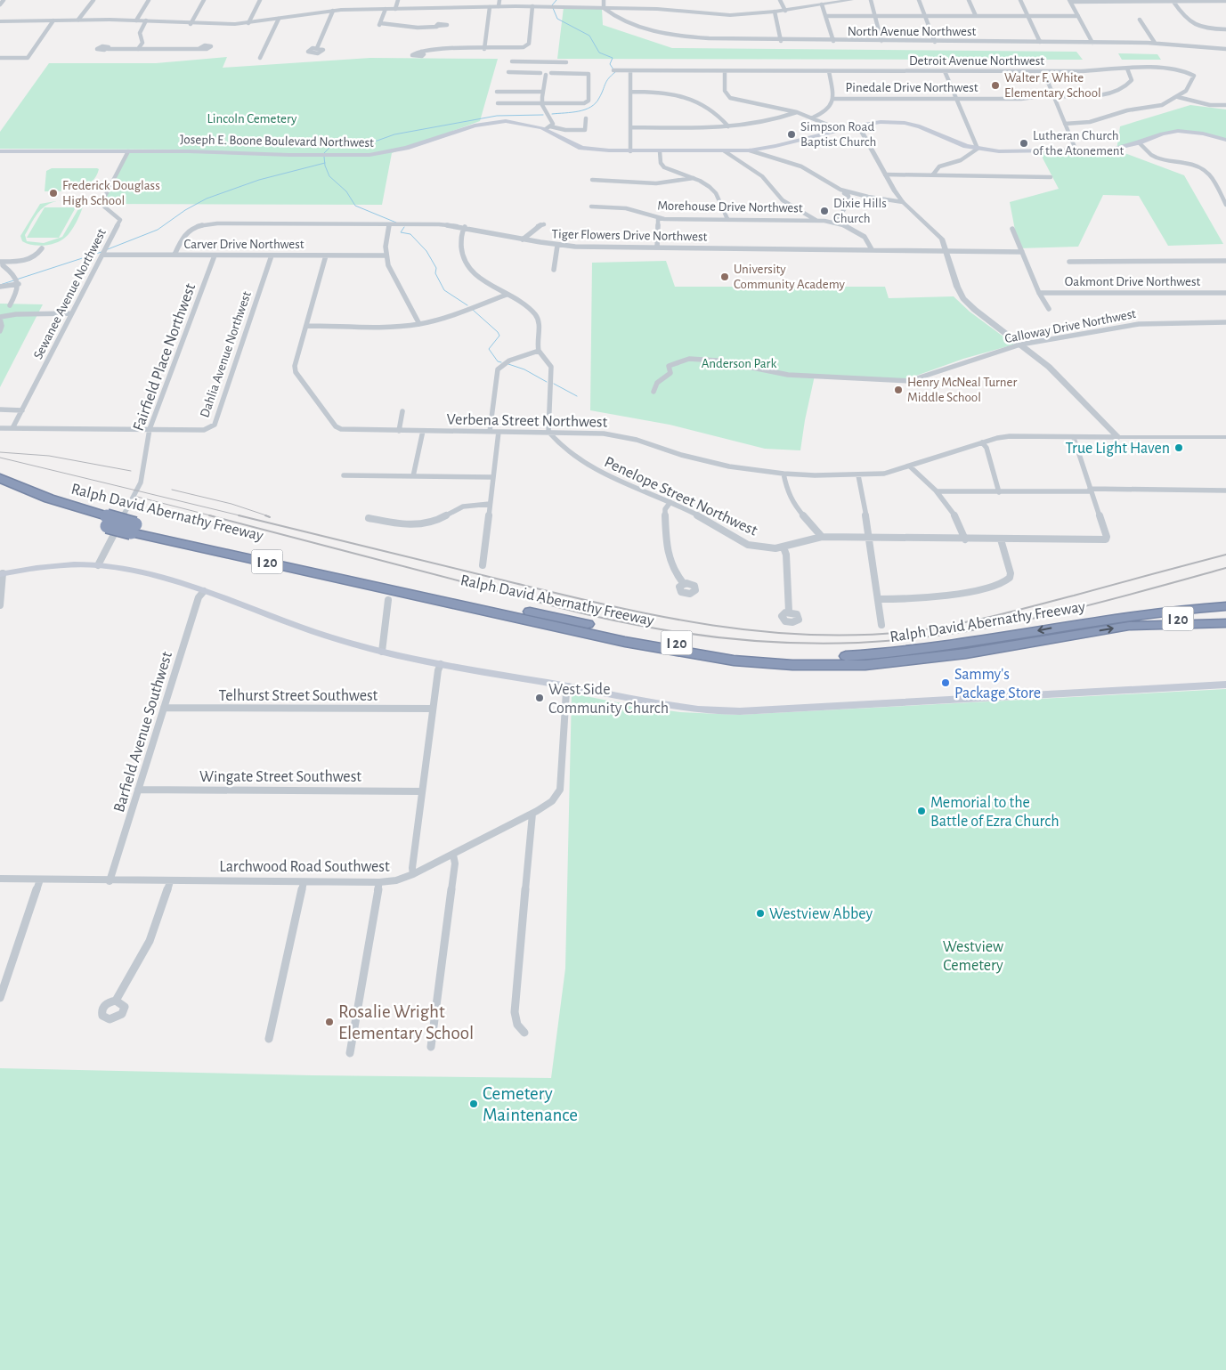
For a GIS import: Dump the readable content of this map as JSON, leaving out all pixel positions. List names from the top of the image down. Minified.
{"streets":{"highway":["Ralph David Abernathy Freeway","I 20"],"main road":["Joseph E. Boone Boulevard Northwest"],"street":["North Avenue Northwest","Detroit Avenue Northwest","Pinedale Drive Northwest","Morehouse Drive Northwest","Tiger Flowers Drive Northwest","Carver Drive Northwest","Oakmont Drive Northwest","Sewanee Avenue Northwest","Calloway Drive Northwest","Dahlia Avenue Northwest","Fairfield Place Northwest","Verbena Street Northwest","Penelope Street Northwest","Telhurst Street Southwest","Barfield Avenue Southwest","Wingate Street Southwest","Larchwood Road Southwest"]},"crossings":[["Detroit Avenue Northwest","Pinedale Drive Northwest"],["Joseph E. Boone Boulevard Northwest","Sewanee Avenue Northwest"],["Morehouse Drive Northwest","Tiger Flowers Drive Northwest"],["Tiger Flowers Drive Northwest","Carver Drive Northwest"],["Carver Drive Northwest","Sewanee Avenue Northwest"],["Carver Drive Northwest","Dahlia Avenue Northwest"],["Carver Drive Northwest","Fairfield Place Northwest"],["Carver Drive Northwest","Verbena Street Northwest"],["Dahlia Avenue Northwest","Fairfield Place Northwest"],["Verbena Street Northwest","Penelope Street Northwest"],["Ralph David Abernathy Freeway","I 20"],["Telhurst Street Southwest","Barfield Avenue Southwest"],["Barfield Avenue Southwest","Wingate Street Southwest"],["Barfield Avenue Southwest","Larchwood Road Southwest"]],"parks":["Lincoln Cemetery","Anderson Park","Westview Cemetery"],"places":["Walter F. White Elementary School","Simpson Road Baptist Church","Lutheran Church of the Atonement","Frederick Douglass High School","Dixie Hills Church","University Community Academy","Henry McNeal Turner Middle School","True Light Haven","Sammy's Package Store","West Side Community Church","Memorial to the Battle of Ezra Church","Westview Abbey","Rosalie Wright Elementary School","Cemetery Maintenance"]}
